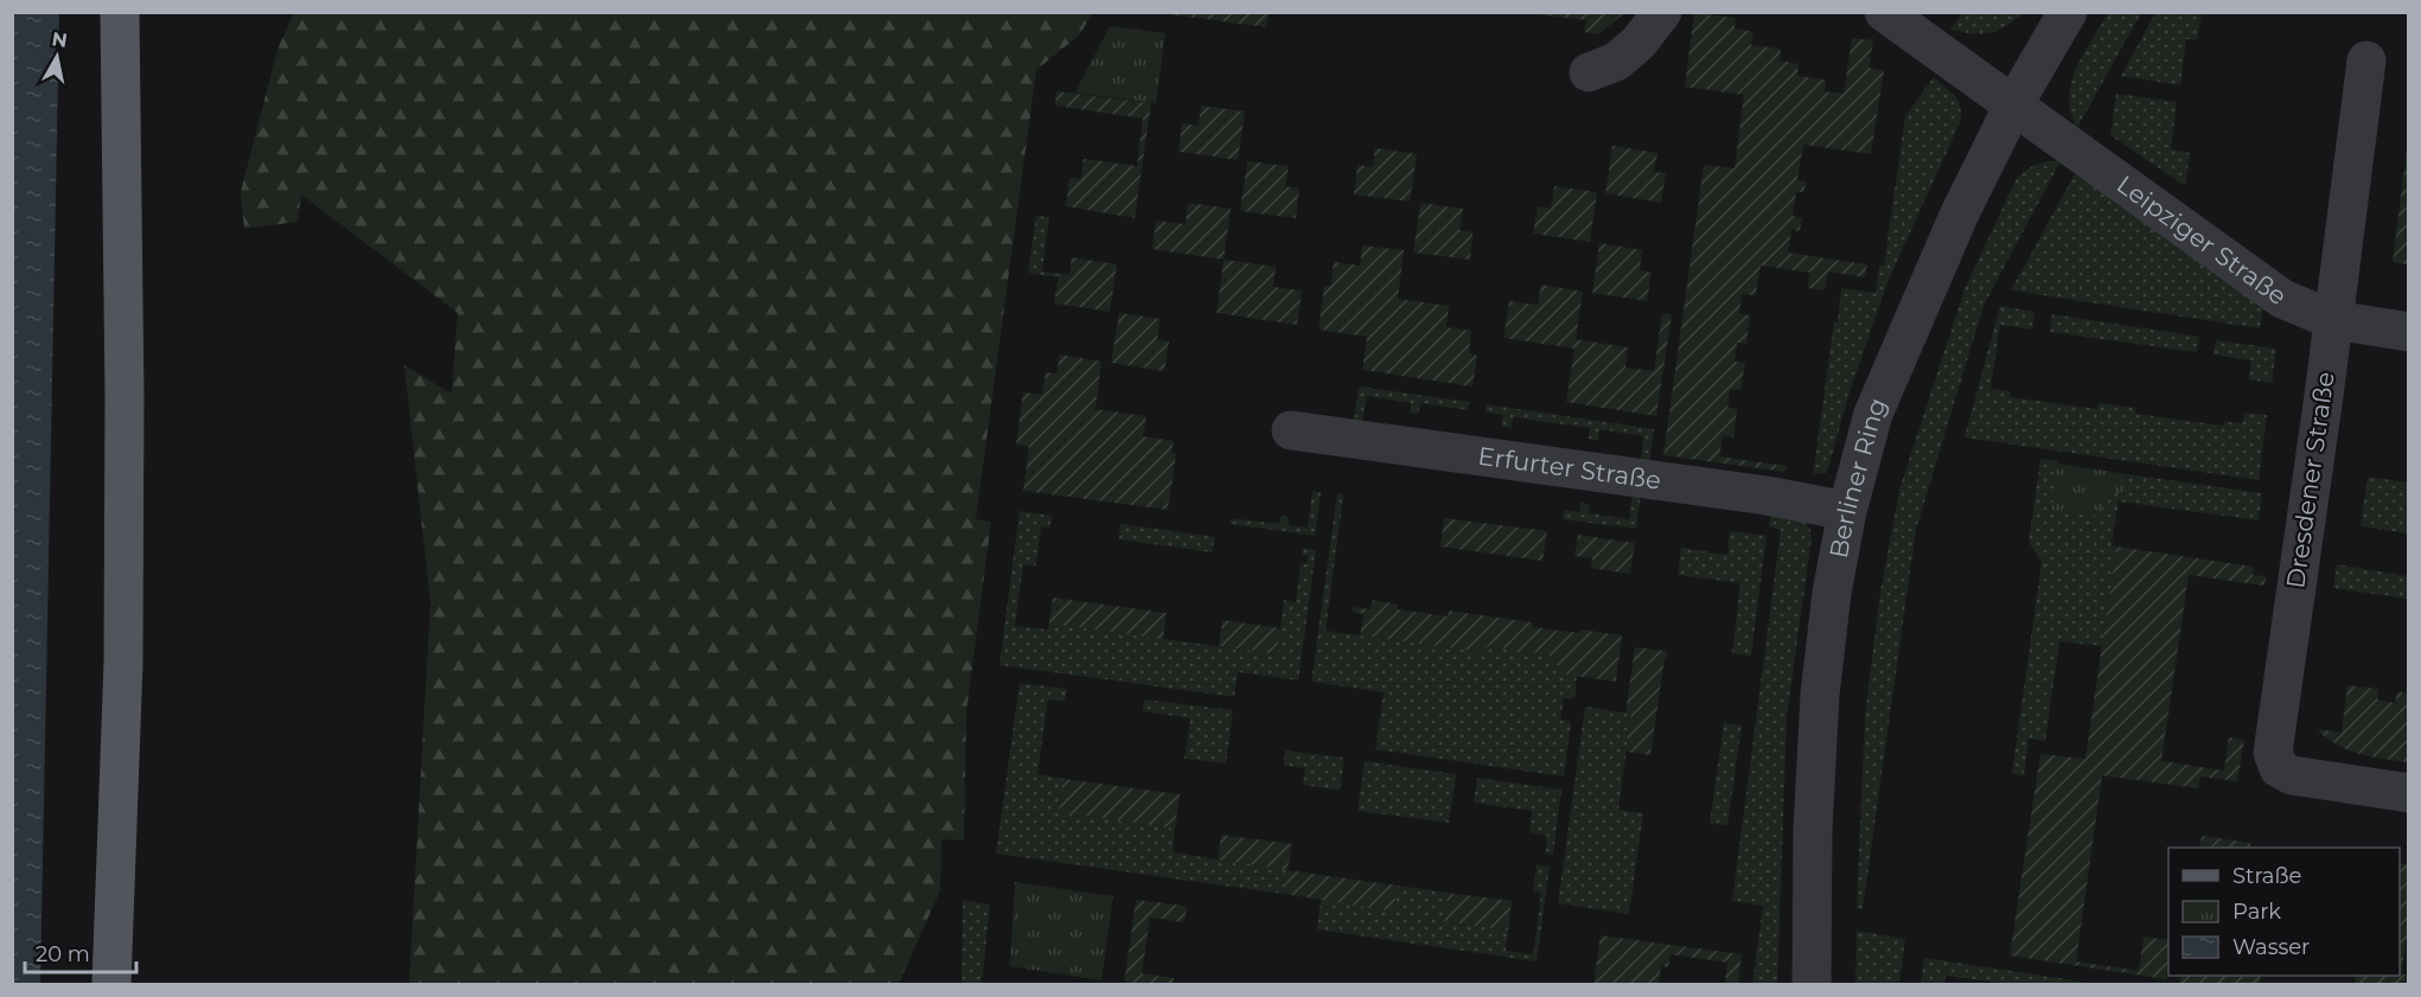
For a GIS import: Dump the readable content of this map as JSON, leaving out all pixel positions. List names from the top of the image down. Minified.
{"streets":{"street":["Leipziger Straße","Erfurter Straße","Berliner Ring","Dresdener Straße"]},"crossings":[["Leipziger Straße","Berliner Ring"],["Leipziger Straße","Dresdener Straße"],["Erfurter Straße","Berliner Ring"]],"legend":["Straße","Park","Wasser"],"scale_bar":"20 m","north":"top"}
